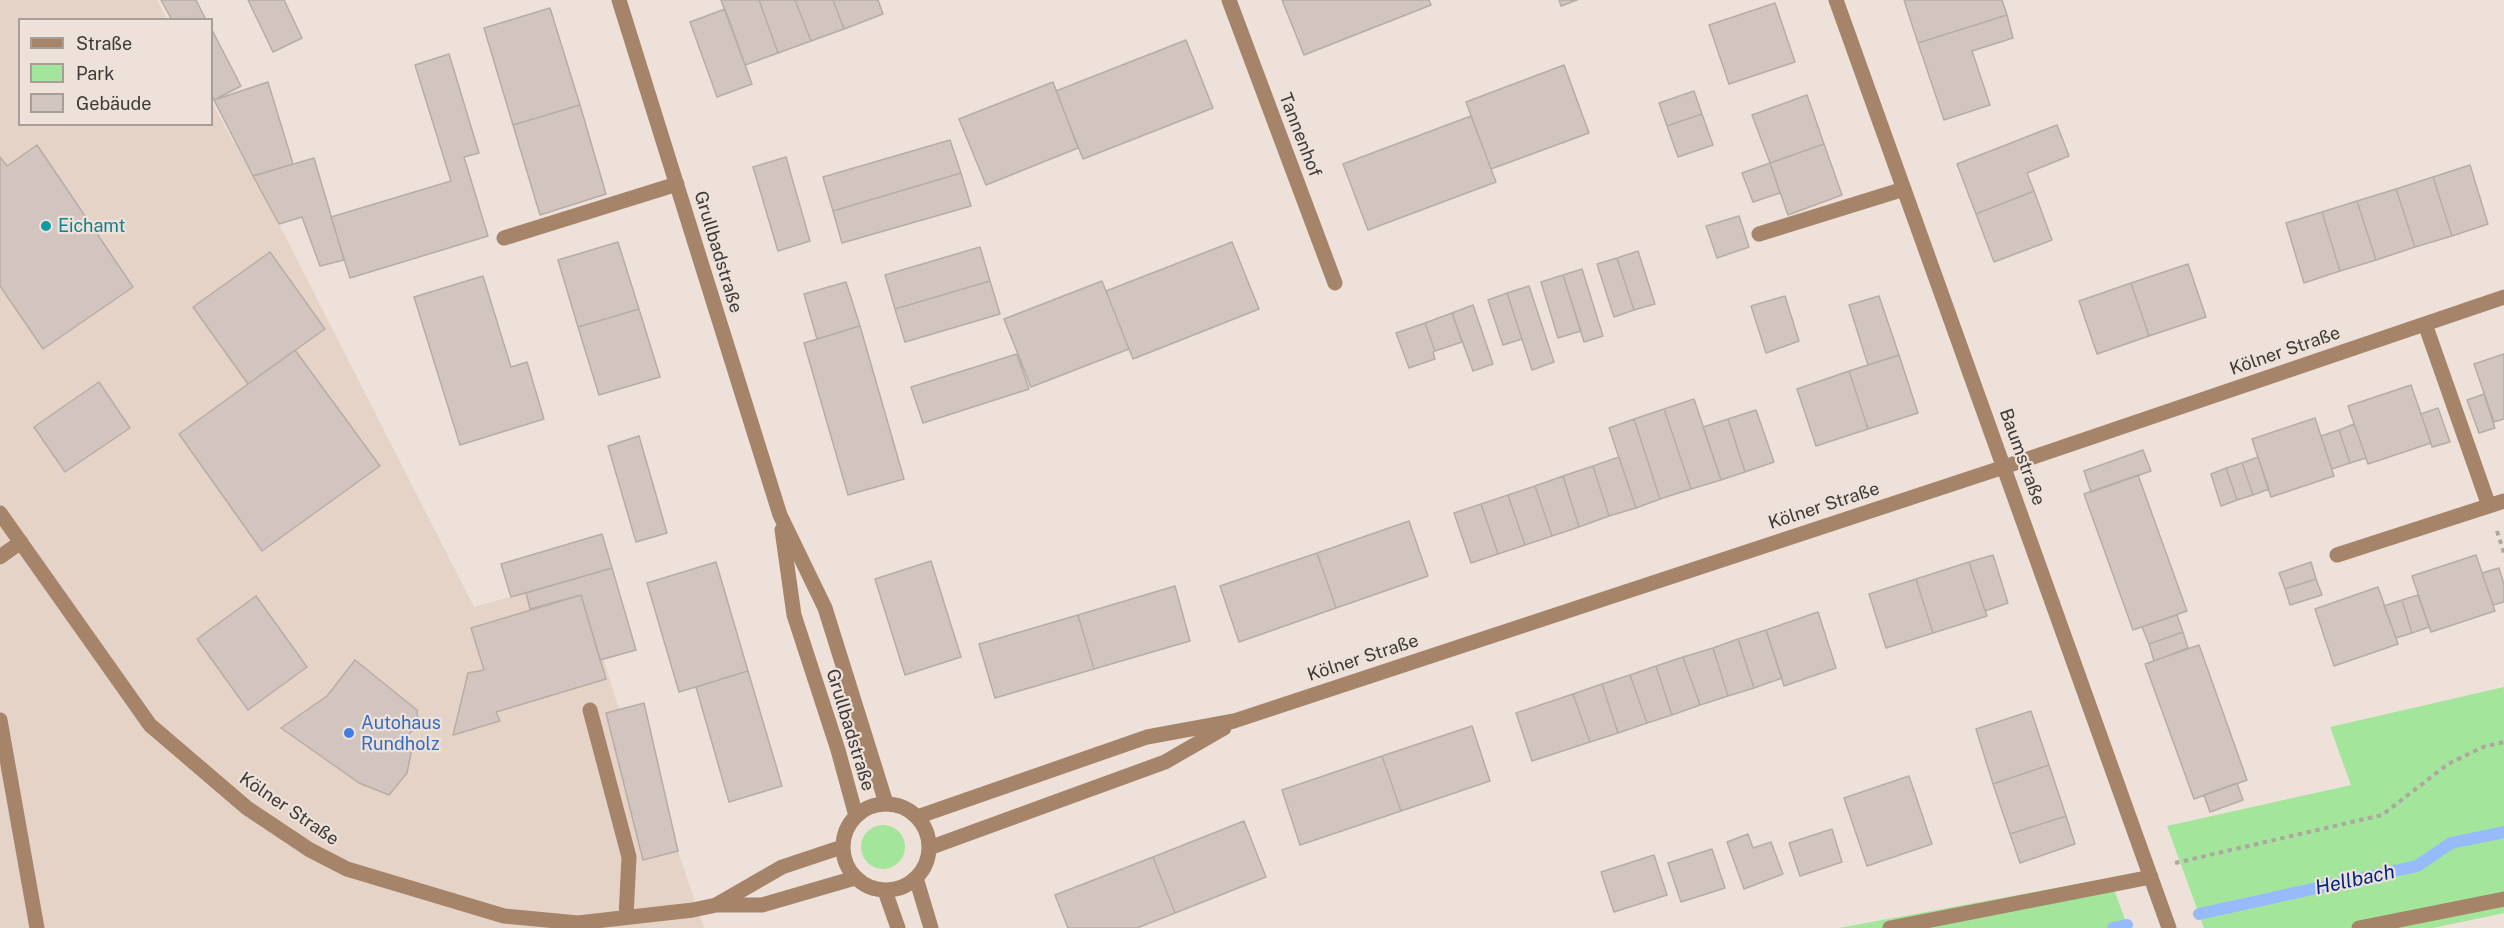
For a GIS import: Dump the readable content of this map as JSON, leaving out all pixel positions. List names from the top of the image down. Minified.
{"streets":{"street":["Tannenhof","Grullbadstraße","Kölner Straße","Baumstraße"]},"crossings":[["Grullbadstraße","Kölner Straße"],["Kölner Straße","Baumstraße"]],"water":["Hellbach"],"places":["Eichamt","Autohaus Rundholz"],"legend":["Straße","Park","Gebäude"]}
